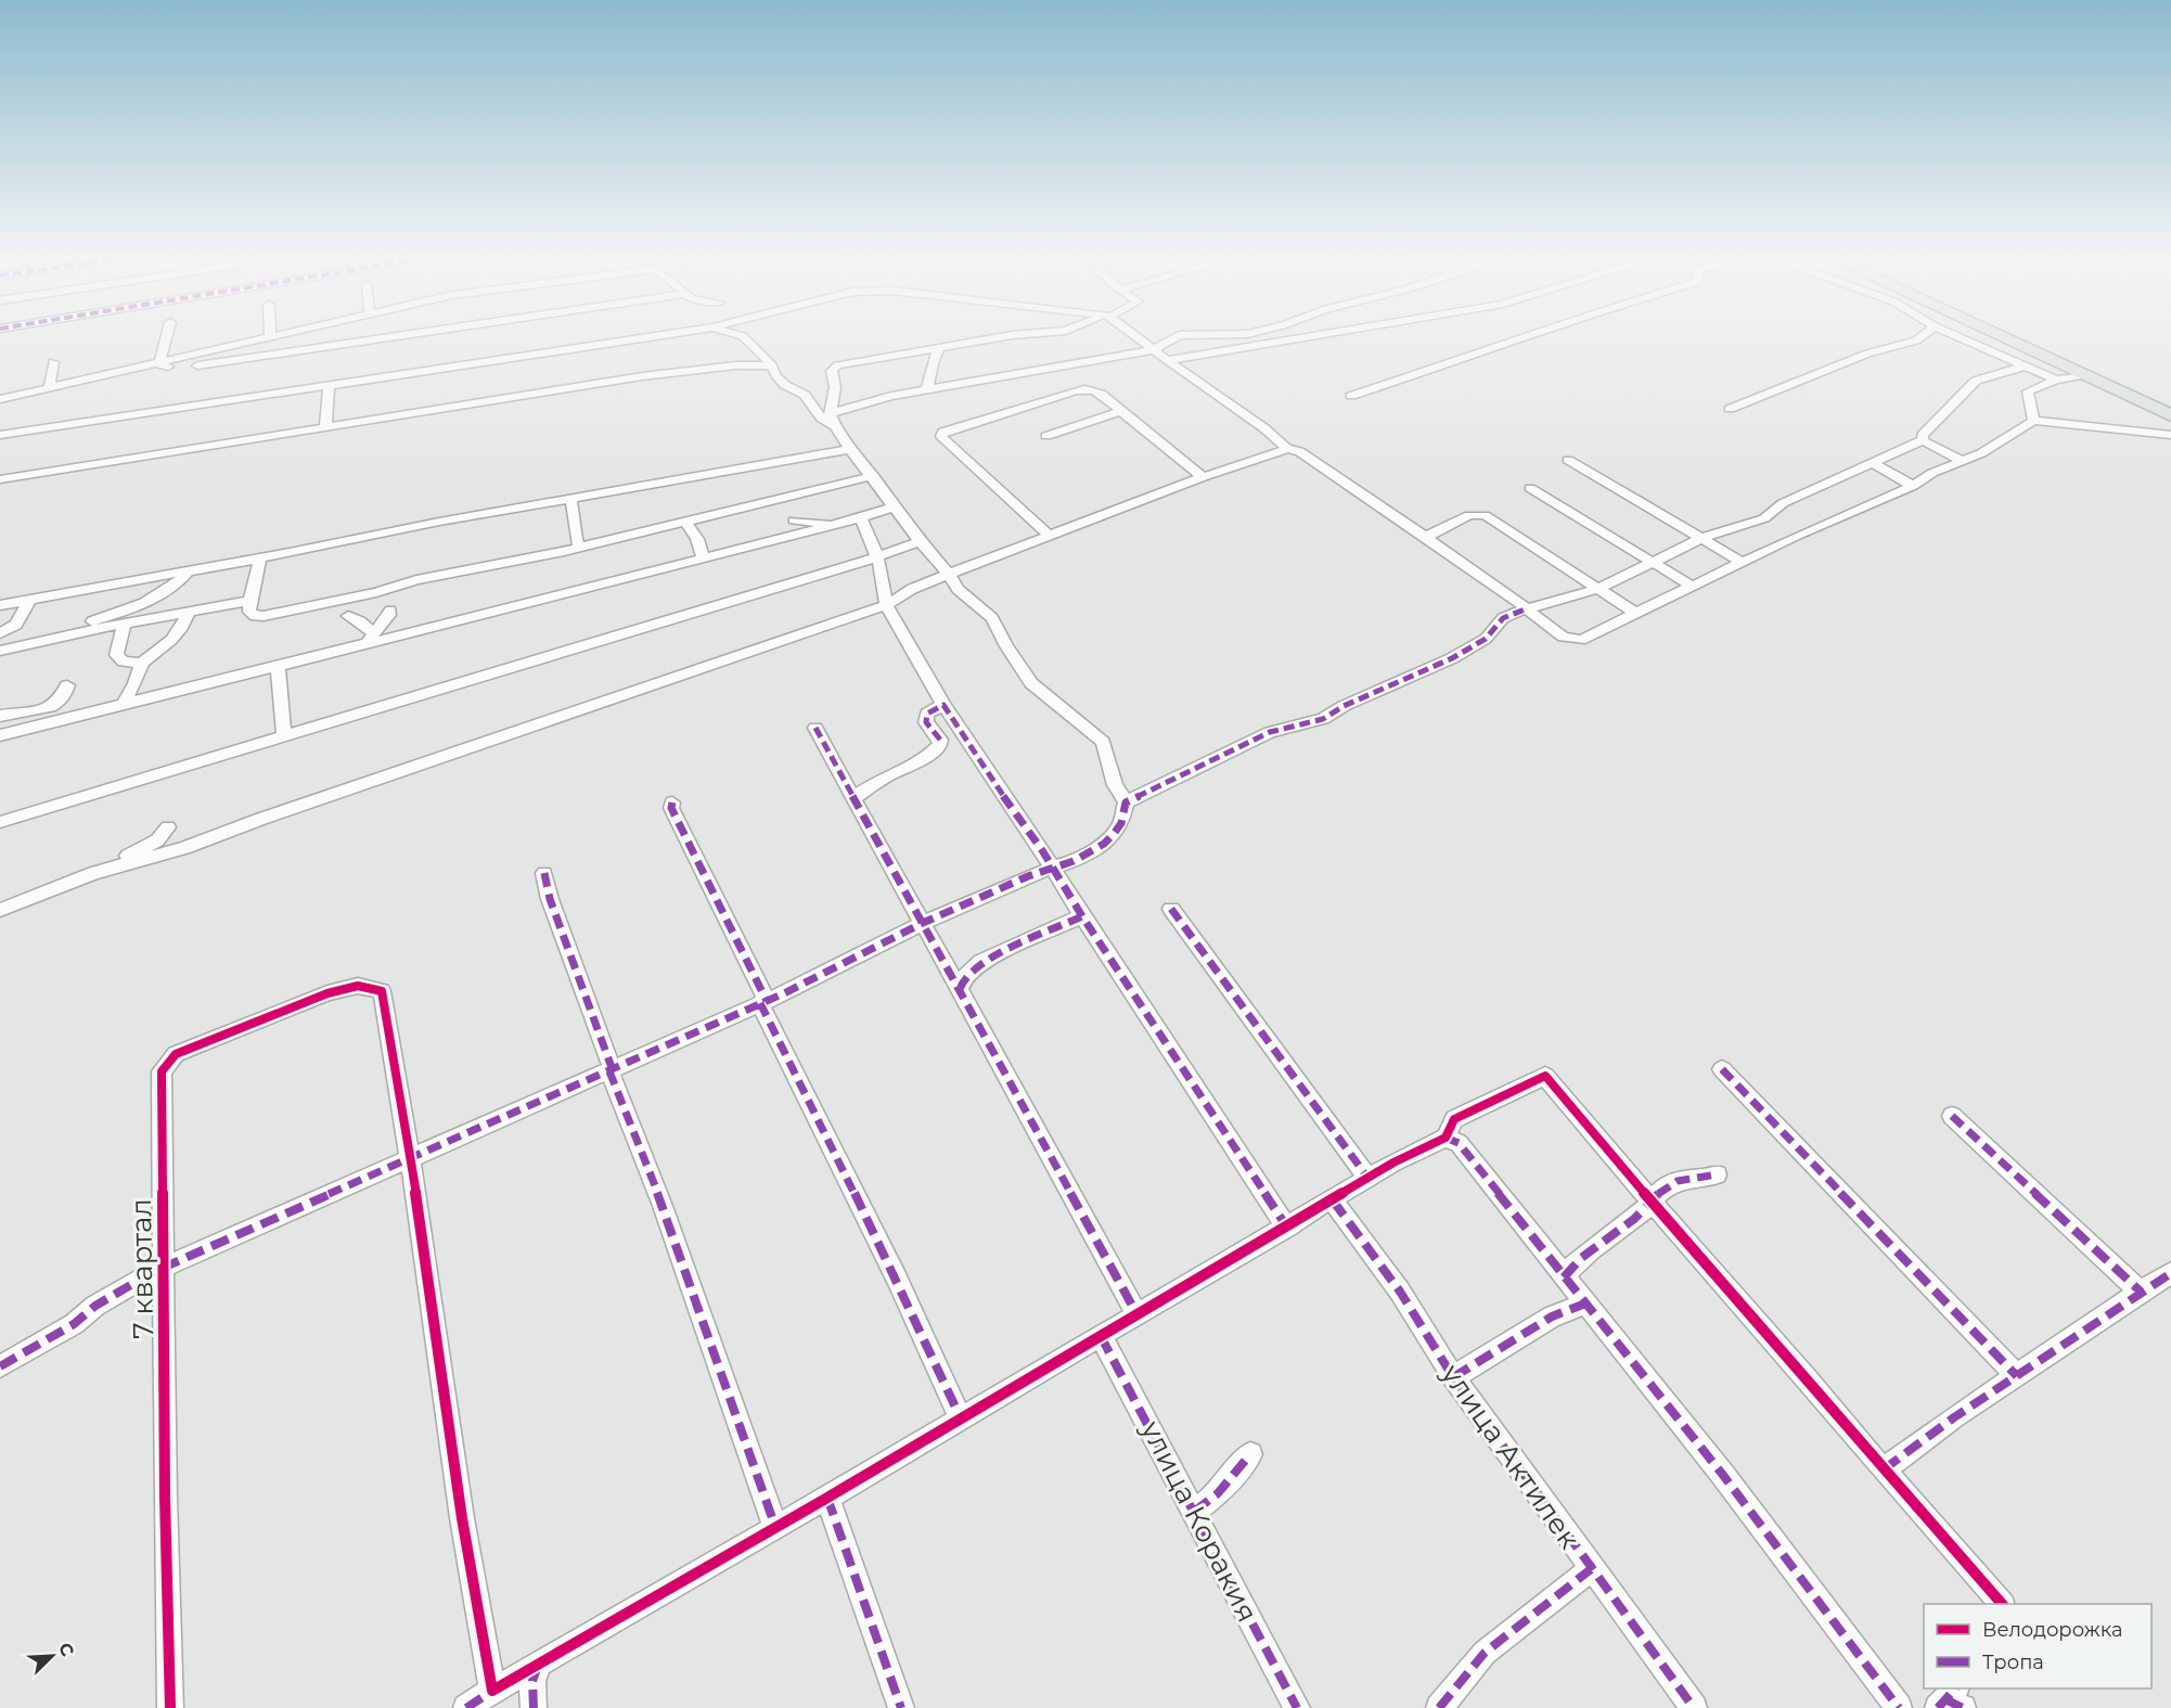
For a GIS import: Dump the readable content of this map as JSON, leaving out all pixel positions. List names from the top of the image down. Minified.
{"streets":{"street":["7 квартал","улица Актилек","улица Коракия"]},"legend":["Велодорожка","Тропа"],"north":"top right"}
